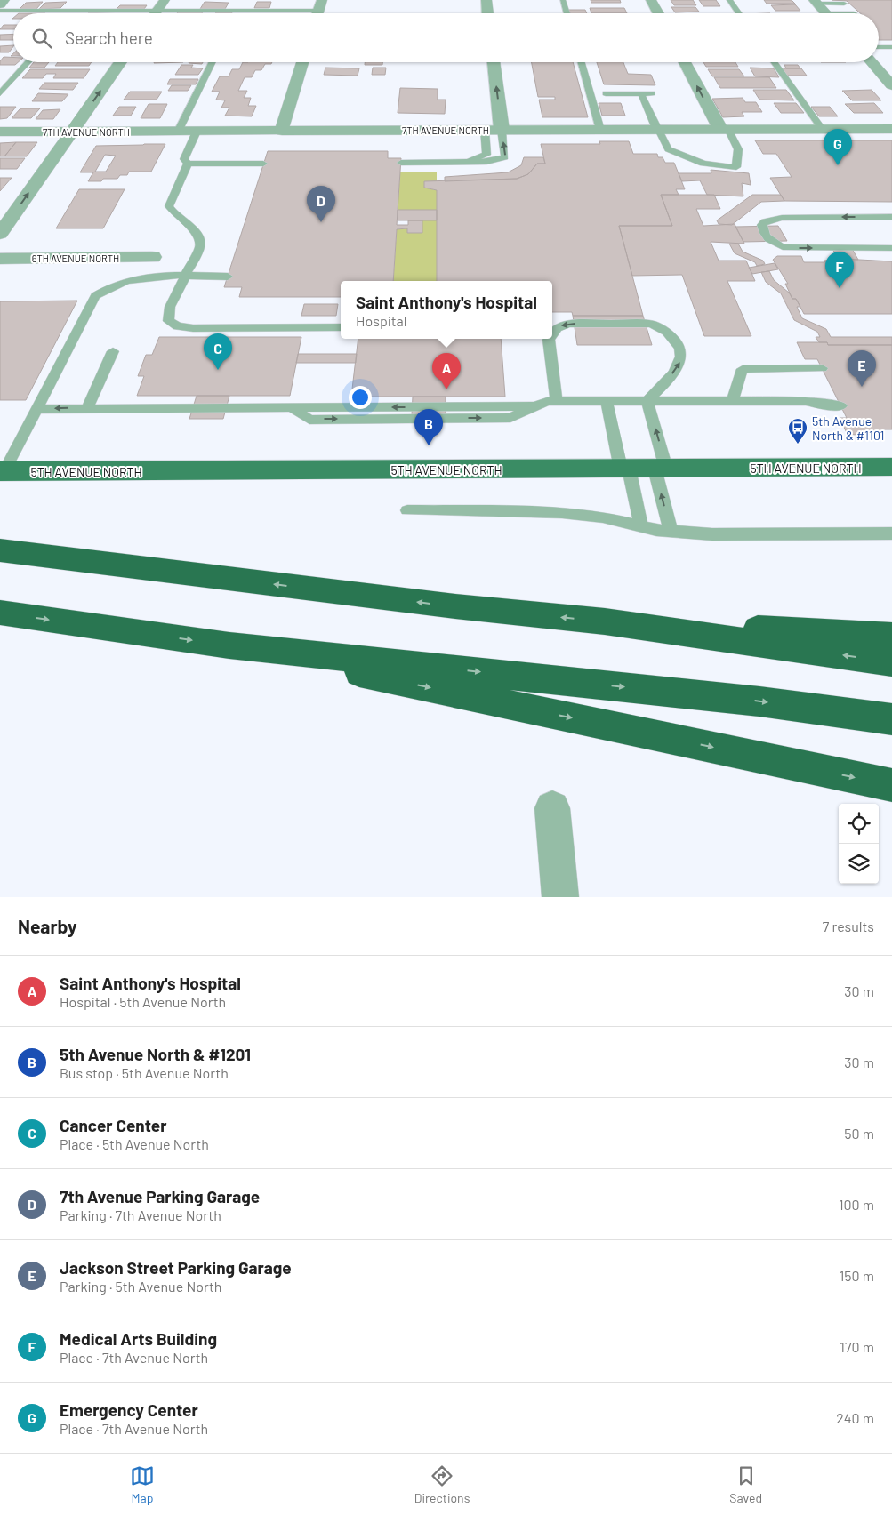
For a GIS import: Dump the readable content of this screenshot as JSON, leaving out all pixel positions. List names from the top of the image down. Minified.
{"streets":{"main road":["5TH AVENUE NORTH"],"street":["7TH AVENUE NORTH","6TH AVENUE NORTH"]},"places":{"bus stop":["5th Avenue North & #1101"]},"page":{"search":"Search here","pins":["G","D","F","C","E","A","B"],"popup":["Saint Anthony's Hospital","Hospital"],"heading":["Nearby","7 results"],"list":[{"mark":"A","name":"Saint Anthony's Hospital","note":"Hospital · 5th Avenue North","value":"30 m"},{"mark":"B","name":"5th Avenue North & #1201","note":"Bus stop · 5th Avenue North","value":"30 m"},{"mark":"C","name":"Cancer Center","note":"Place · 5th Avenue North","value":"50 m"},{"mark":"D","name":"7th Avenue Parking Garage","note":"Parking · 7th Avenue North","value":"100 m"},{"mark":"E","name":"Jackson Street Parking Garage","note":"Parking · 5th Avenue North","value":"150 m"},{"mark":"F","name":"Medical Arts Building","note":"Place · 7th Avenue North","value":"170 m"},{"mark":"G","name":"Emergency Center","note":"Place · 7th Avenue North","value":"240 m"}],"nav":["Map","Directions","Saved"]}}
